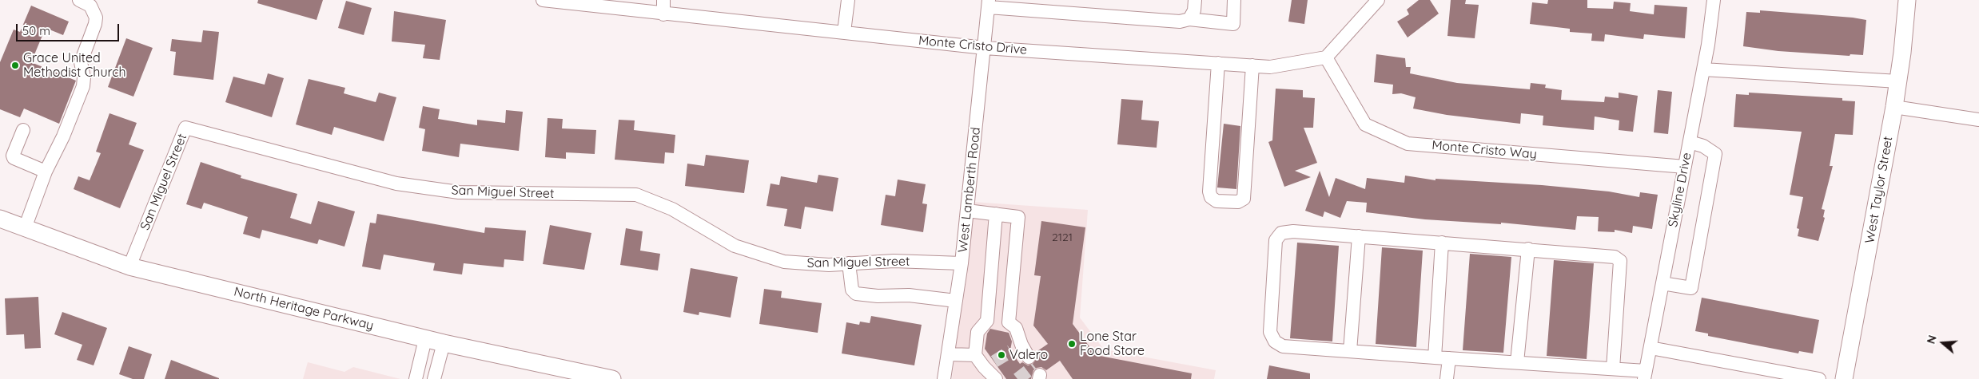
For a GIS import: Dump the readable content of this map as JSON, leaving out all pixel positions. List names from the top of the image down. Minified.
{"streets":{"main road":["West Taylor Street","North Heritage Parkway"],"street":["Monte Cristo Drive","Monte Cristo Way","San Miguel Street","West Lamberth Road","Skyline Drive"]},"crossings":[["Monte Cristo Drive","Monte Cristo Way"],["Monte Cristo Drive","West Lamberth Road"],["Monte Cristo Way","Skyline Drive"],["San Miguel Street","West Lamberth Road"],["San Miguel Street","North Heritage Parkway"]],"places":["Grace United Methodist Church","Lone Star Food Store","Valero"],"house_numbers":["2121"],"scale_bar":"50 m","north":"left"}
